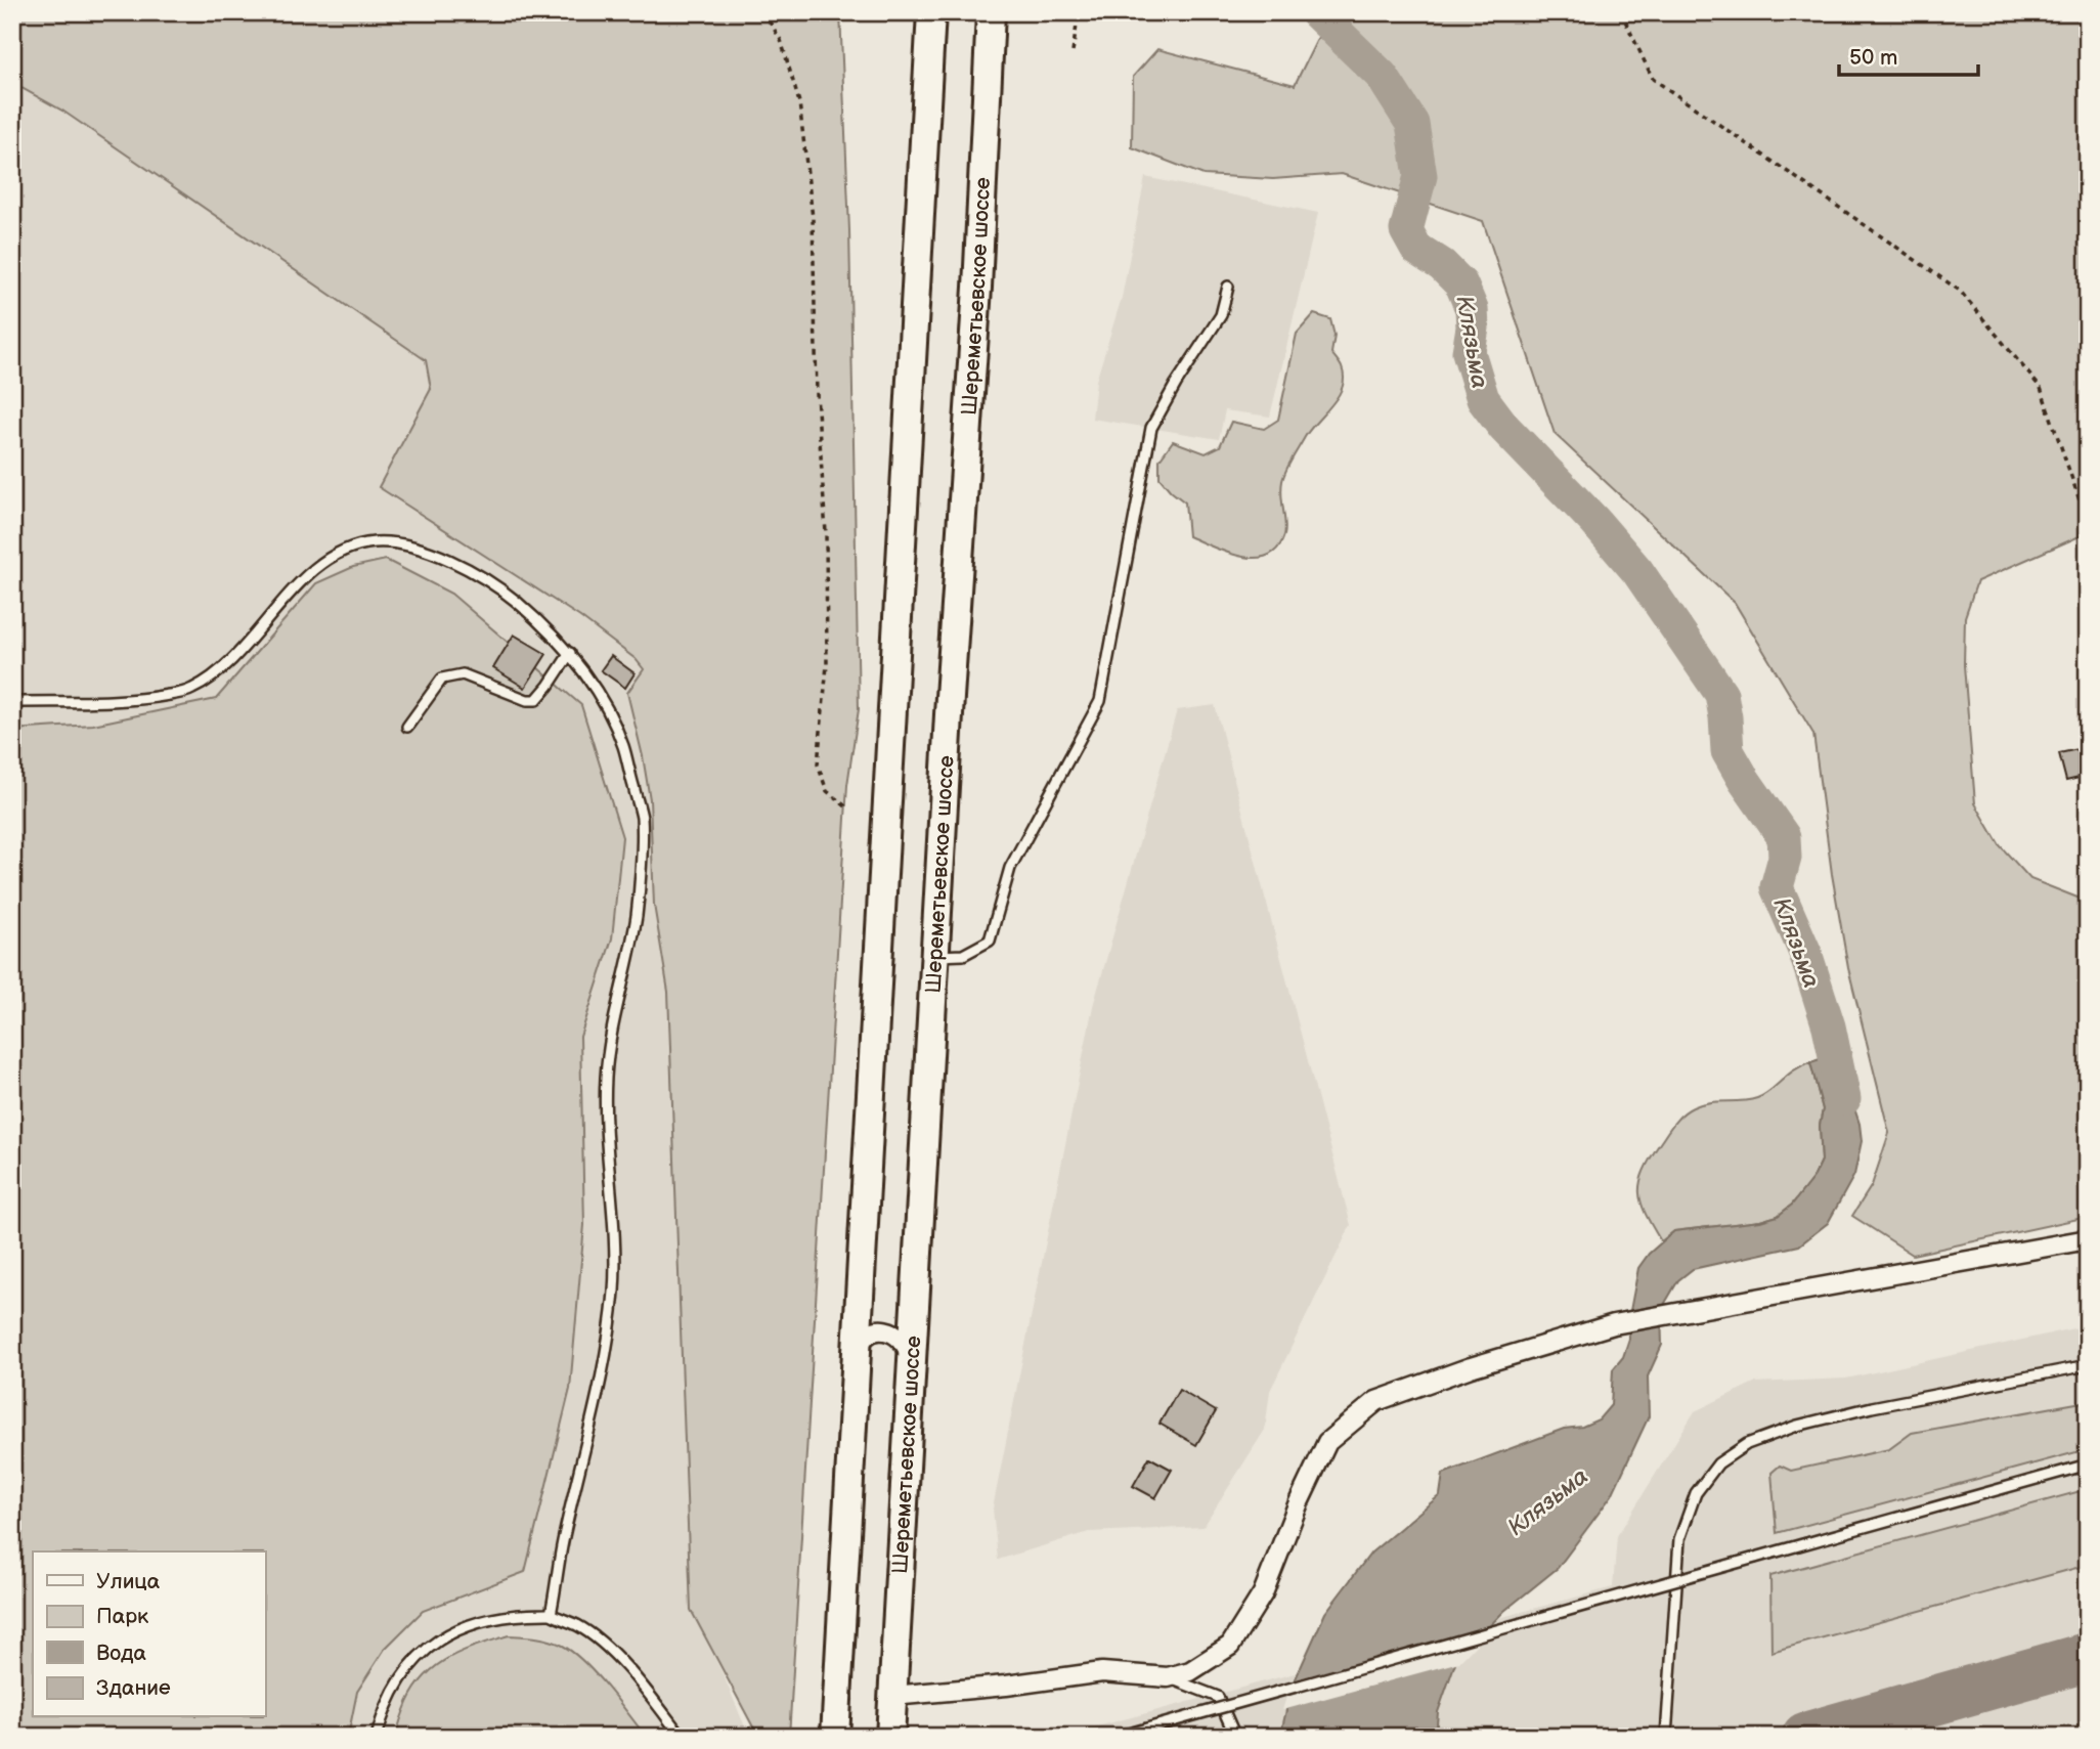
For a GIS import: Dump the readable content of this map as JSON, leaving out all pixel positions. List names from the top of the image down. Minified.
{"streets":{"main road":["Шереметьевское шоссе"]},"water":["Клязьма"],"legend":["Улица","Парк","Вода","Здание"],"scale_bar":"50 m"}
